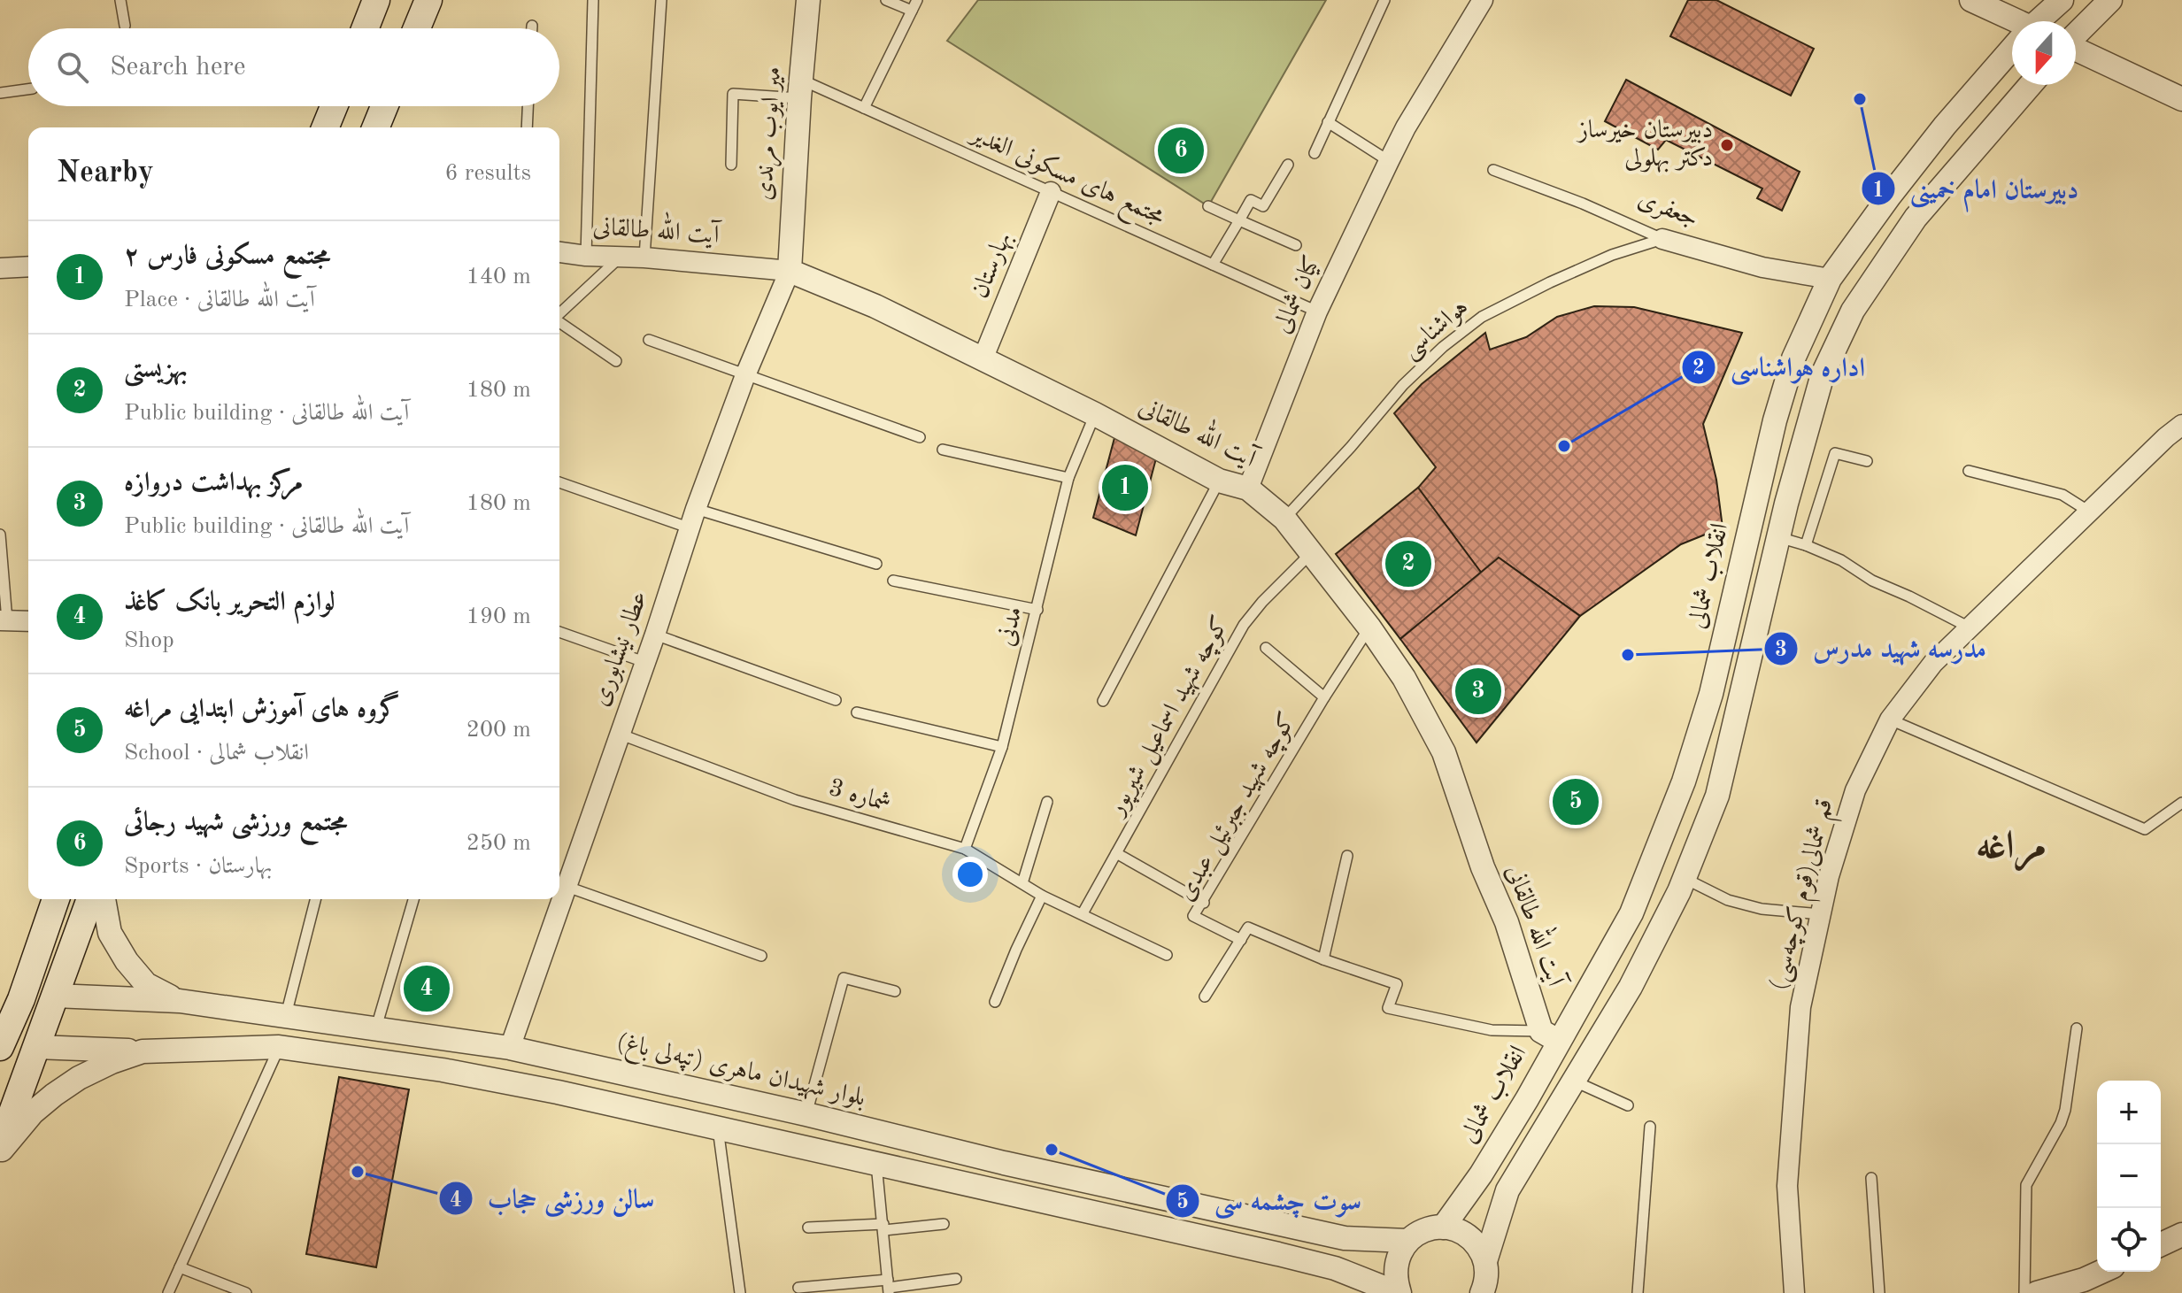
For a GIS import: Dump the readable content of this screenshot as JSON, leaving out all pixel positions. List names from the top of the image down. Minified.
{"streets":{"street":["میر ایوب مرندی","جعفری","آیت الله طالقانی","بهارستان","کیان شمالی","انقلاب شمالی","عطار نیشابوری","قم شمالی(قوم کوچه‌سی)","بلوار شهیدان ماهری (تپه‌لی باغ)"],"lane":["مجتمع های مسکونی الغدیر","هواشناسی","مدنی","کوچه شهید اسماعیل شیرپور","شماره 3","کوچه شهید جبرئیل عبدی"]},"crossings":[["میر ایوب مرندی","مجتمع های مسکونی الغدیر"],["میر ایوب مرندی","آیت الله طالقانی"],["میر ایوب مرندی","عطار نیشابوری"],["مجتمع های مسکونی الغدیر","بهارستان"],["مجتمع های مسکونی الغدیر","کیان شمالی"],["جعفری","هواشناسی"],["جعفری","انقلاب شمالی"],["آیت الله طالقانی","بهارستان"],["آیت الله طالقانی","کیان شمالی"],["آیت الله طالقانی","هواشناسی"],["آیت الله طالقانی","انقلاب شمالی"],["آیت الله طالقانی","مدنی"],["آیت الله طالقانی","عطار نیشابوری"],["آیت الله طالقانی","کوچه شهید اسماعیل شیرپور"],["آیت الله طالقانی","کوچه شهید جبرئیل عبدی"],["مدنی","شماره 3"],["عطار نیشابوری","شماره 3"],["عطار نیشابوری","بلوار شهیدان ماهری (تپه‌لی باغ)"],["کوچه شهید اسماعیل شیرپور","شماره 3"]],"districts":["مراغه"],"places":["دبیرستان امام خمینی","دبیرستان خیرساز دکتر بهلولی","اداره هواشناسی","مدرسه شهید مدرس","سوت چشمه سی","سالن ورزشی حجاب"],"north":"bottom","page":{"search":"Search here","pins":["6","1","2","3","5","4"],"heading":["Nearby","6 results"],"list":[{"mark":"1","name":"مجتمع مسکونی فارس ۲","note":"Place · آیت الله طالقانی","value":"140 m"},{"mark":"2","name":"بهزیستی","note":"Public building · آیت الله طالقانی","value":"180 m"},{"mark":"3","name":"مرکز بهداشت دروازه","note":"Public building · آیت الله طالقانی","value":"180 m"},{"mark":"4","name":"لوازم التحریر بانک کاغذ","note":"Shop","value":"190 m"},{"mark":"5","name":"گروه های آموزش ابتدایی مراغه","note":"School · انقلاب شمالی","value":"200 m"},{"mark":"6","name":"مجتمع ورزشی شهید رجائی","note":"Sports · بهارستان","value":"250 m"}],"map_buttons":["+","−"]}}
